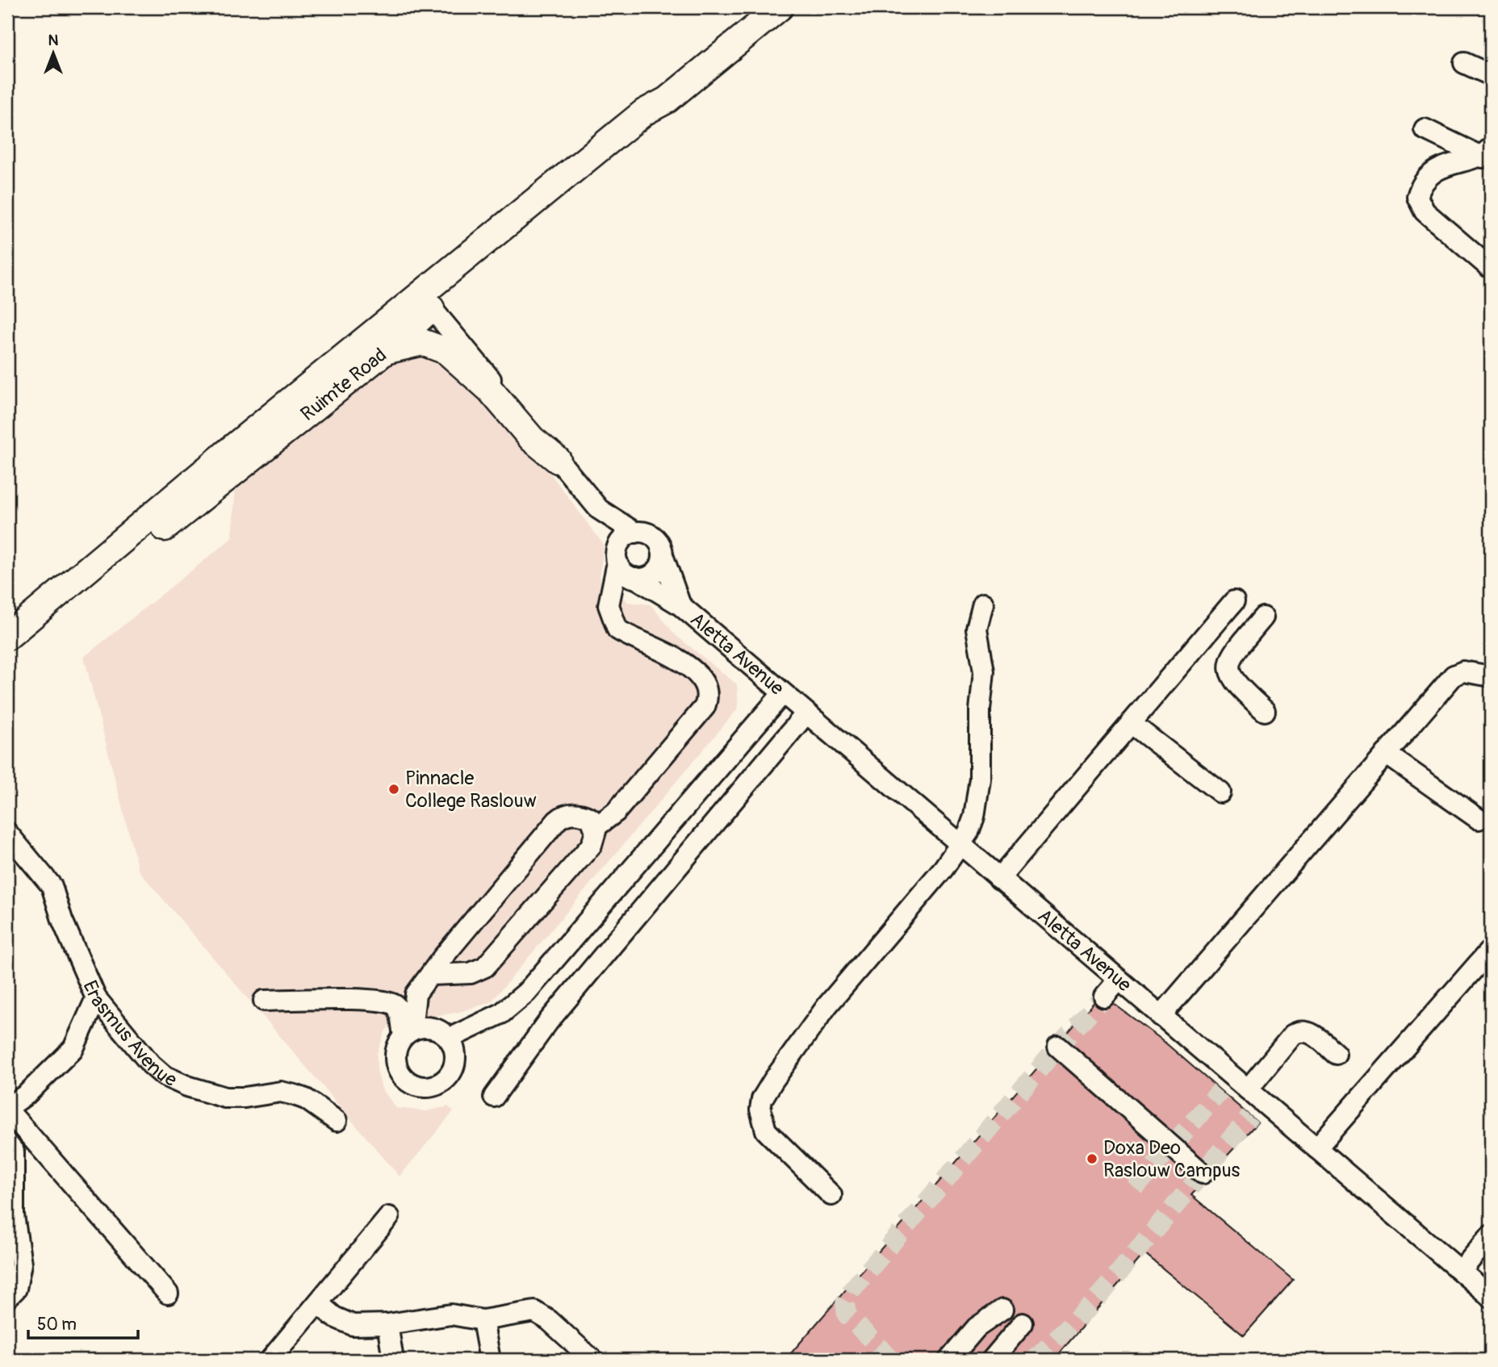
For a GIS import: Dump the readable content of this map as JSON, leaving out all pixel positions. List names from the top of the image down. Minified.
{"streets":{"main road":["Ruimte Road"],"street":["Aletta Avenue","Erasmus Avenue"]},"places":["Pinnacle College Raslouw","Doxa Deo Raslouw Campus"],"scale_bar":"50 m","north":"top"}
